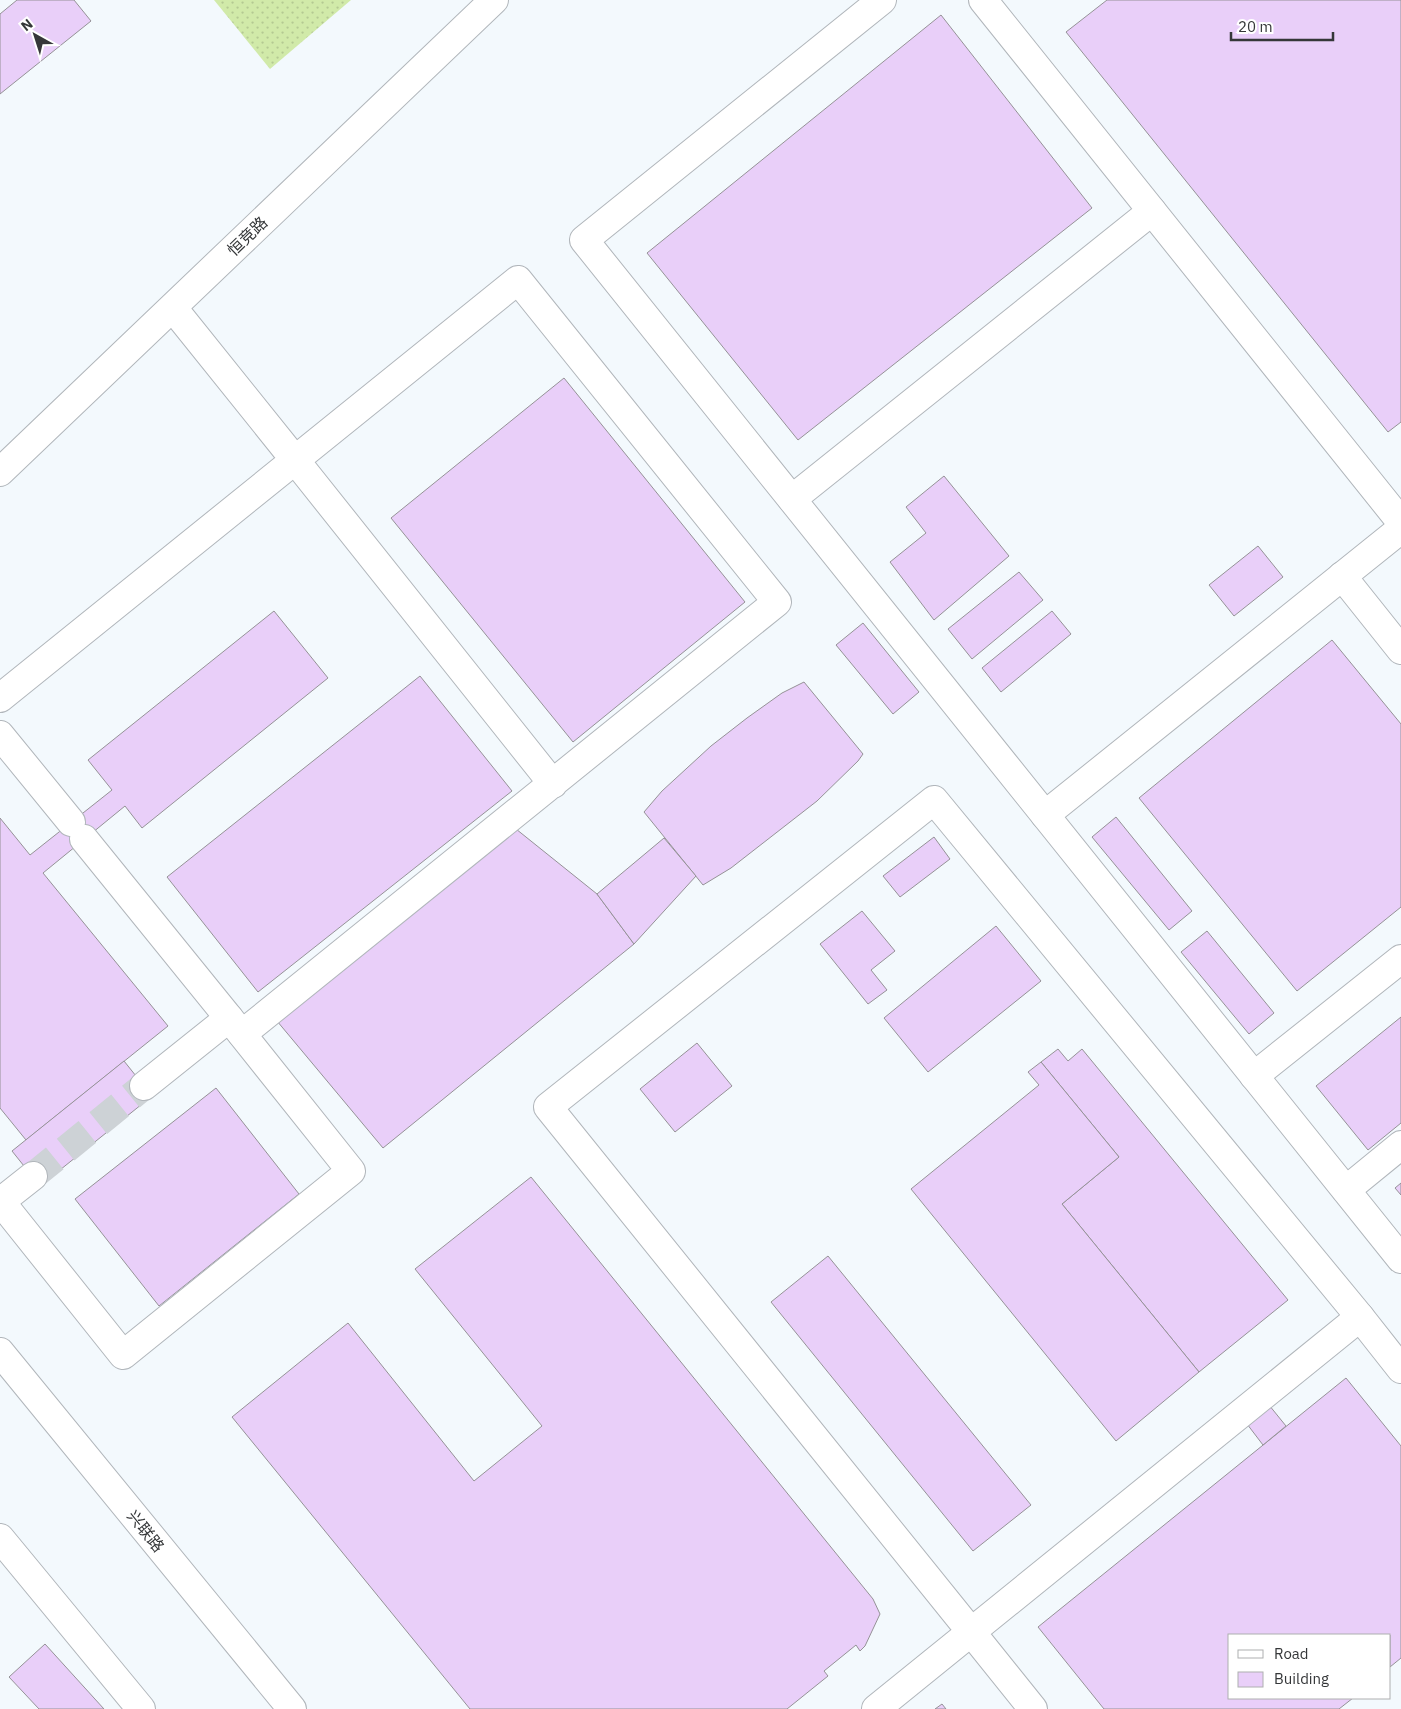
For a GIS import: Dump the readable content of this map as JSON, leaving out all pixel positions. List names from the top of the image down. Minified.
{"streets":{"street":["恒竞路","兴联路"]},"legend":["Road","Building"],"scale_bar":"20 m","north":"top left"}
